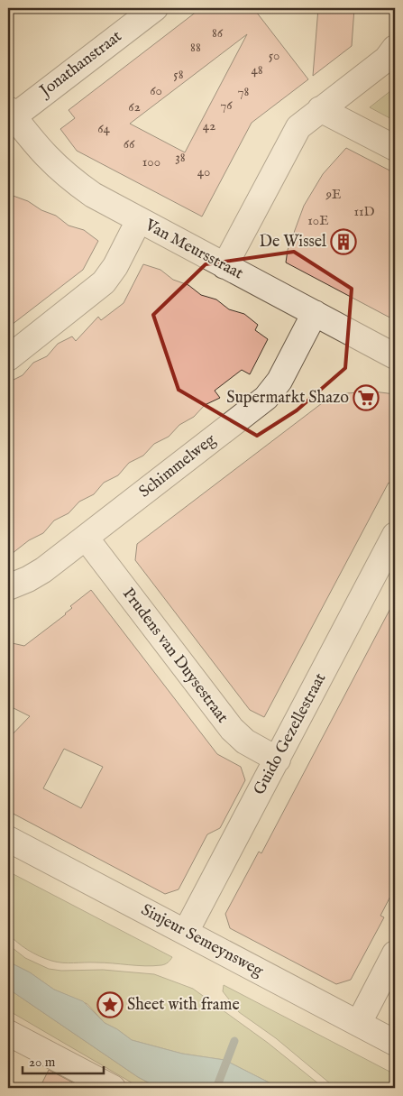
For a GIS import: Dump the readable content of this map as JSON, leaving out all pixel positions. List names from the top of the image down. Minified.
{"streets":{"street":["Jonathanstraat","Van Meursstraat","Schimmelweg","Prudens van Duysestraat","Guido Gezellestraat","Sinjeur Semeynsweg"]},"crossings":[["Jonathanstraat","Van Meursstraat"],["Van Meursstraat","Schimmelweg"],["Schimmelweg","Prudens van Duysestraat"],["Prudens van Duysestraat","Guido Gezellestraat"],["Guido Gezellestraat","Sinjeur Semeynsweg"]],"places":{"building":["De Wissel"],"supermarket":["Supermarkt Shazo"],"place":["Sheet with frame"]},"house_numbers":["86","88","50","48","58","60","78","76","62","42","64","66","38","100","40","9E","11D","10E"],"scale_bar":"20 m"}
